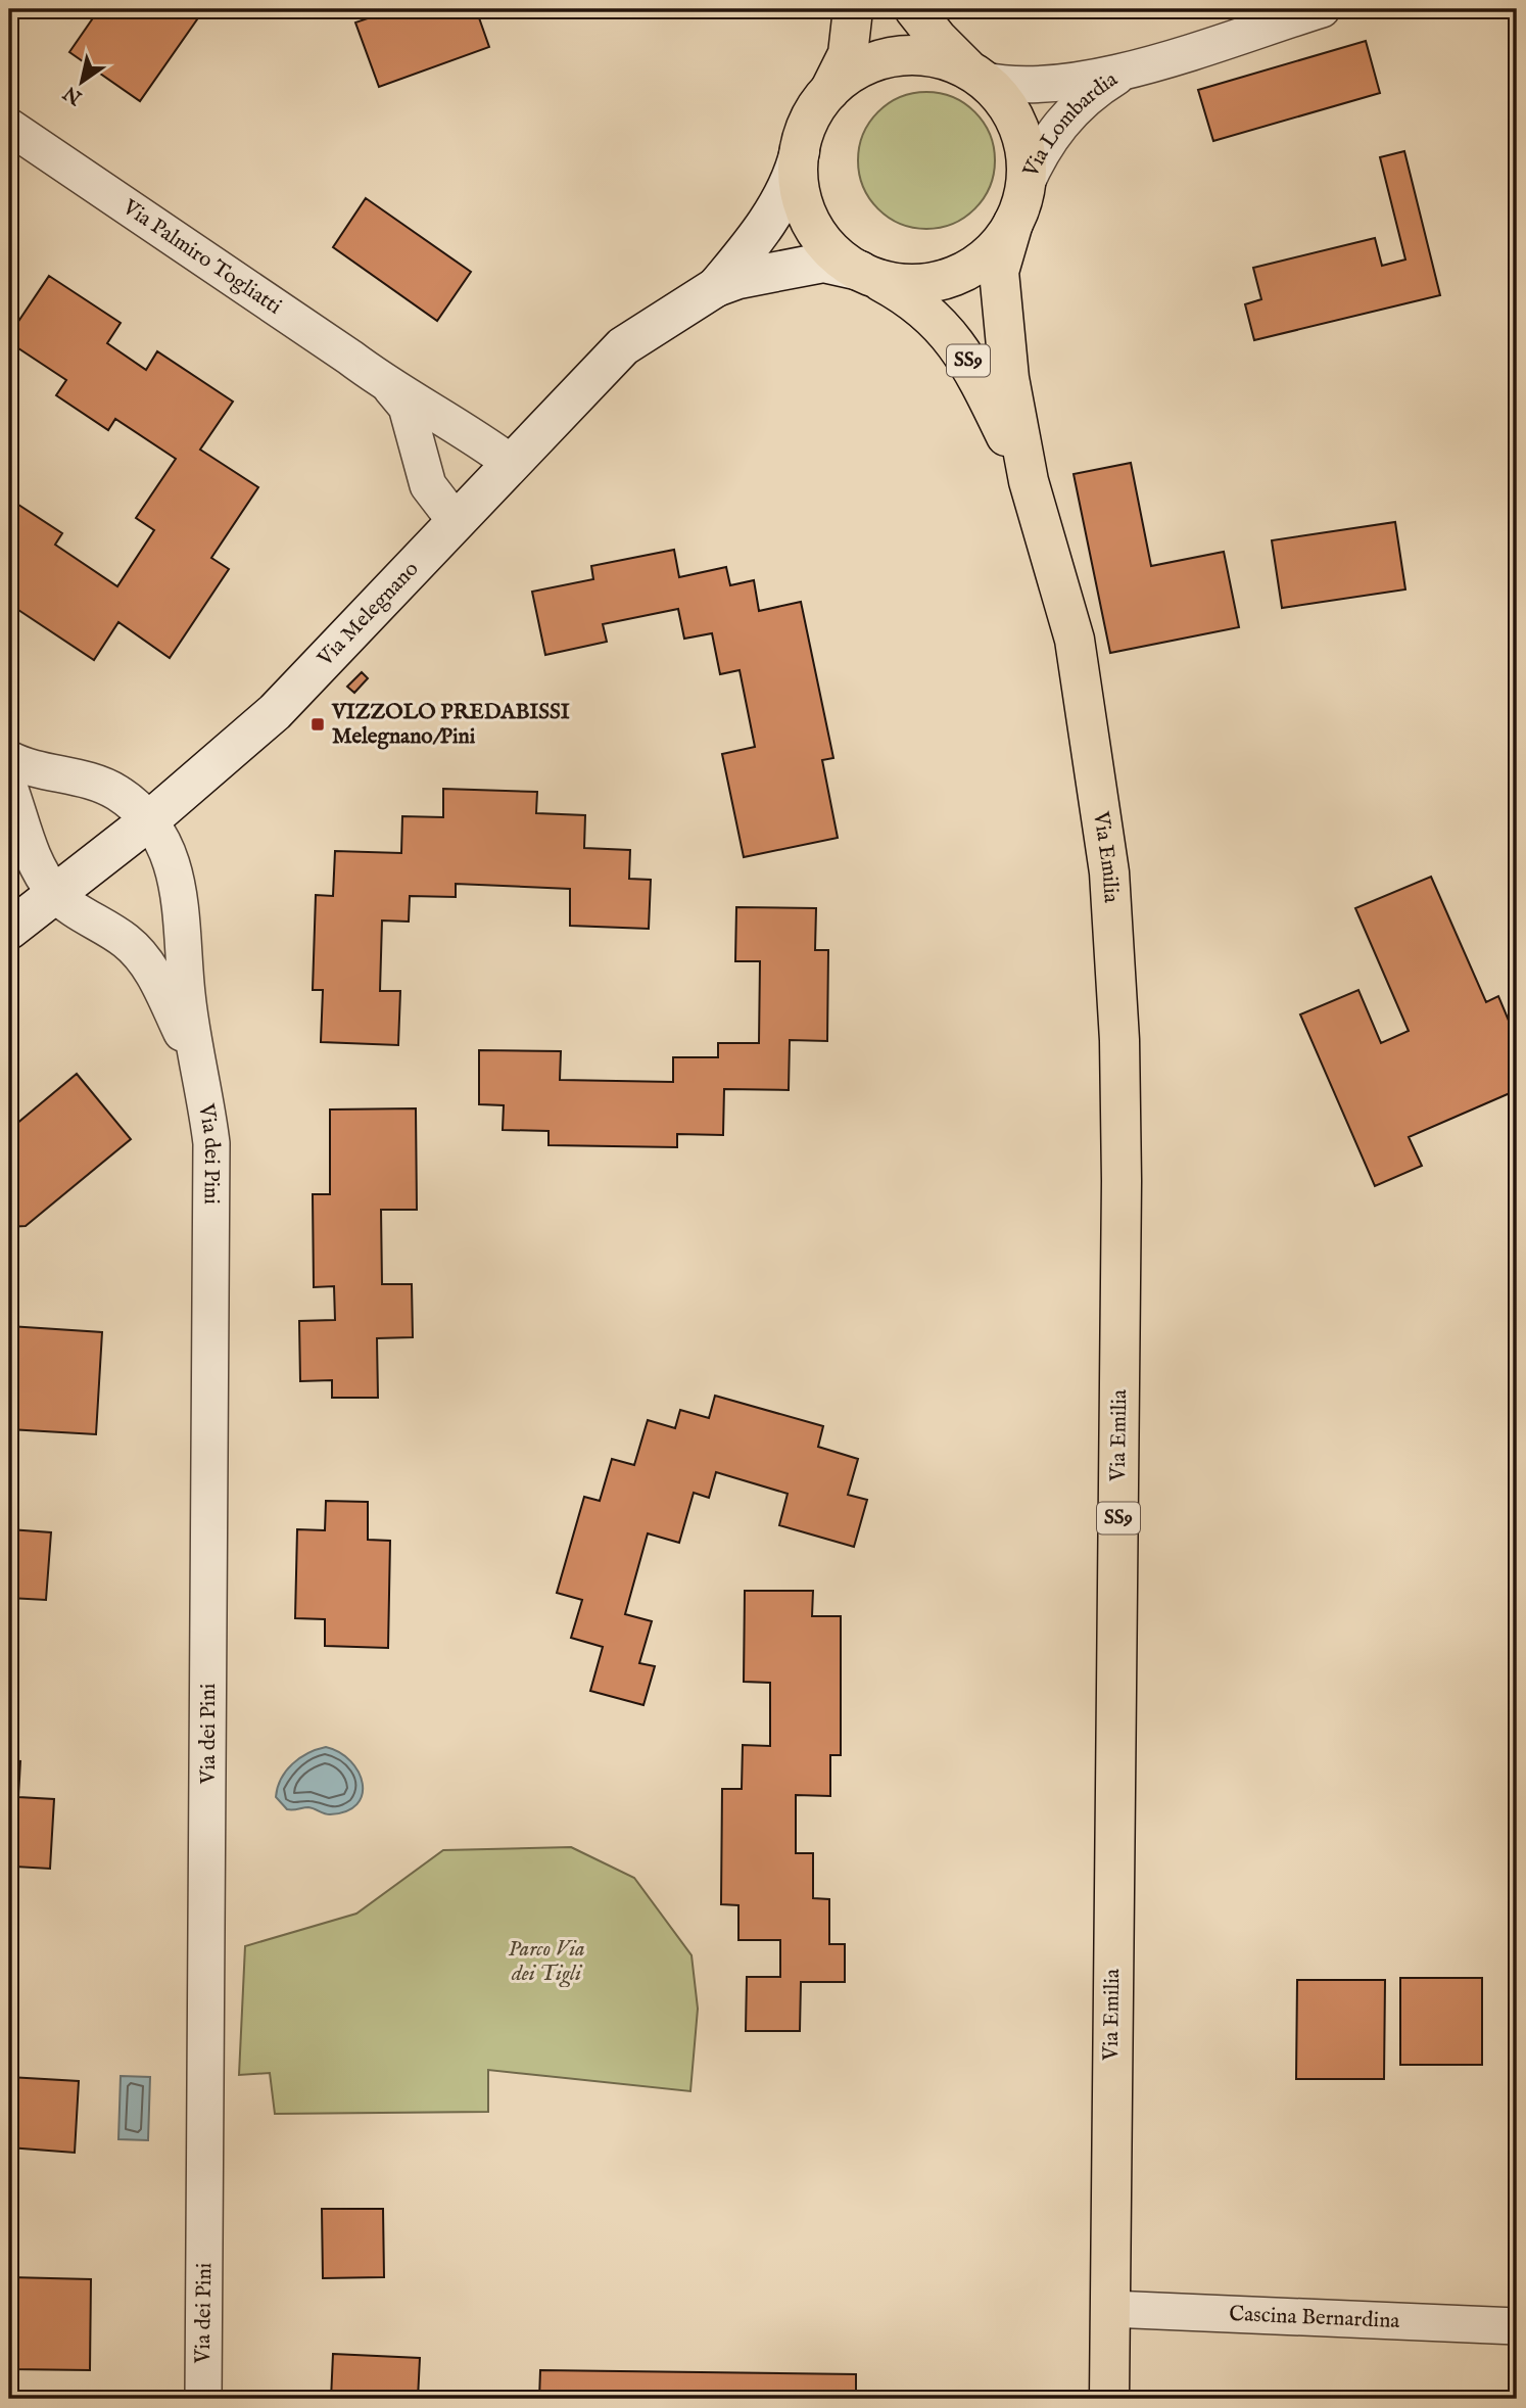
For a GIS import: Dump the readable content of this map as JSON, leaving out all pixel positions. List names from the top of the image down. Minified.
{"streets":{"main road":["SS9","Via Emilia"],"street":["Via Lombardia","Via Palmiro Togliatti","Via Melegnano","Via dei Pini","Cascina Bernardina"]},"crossings":[["Via Lombardia","Via Melegnano"],["Via Lombardia","Via Emilia"],["Via Palmiro Togliatti","Via Melegnano"],["Via Melegnano","Via Emilia"],["Via Melegnano","Via dei Pini"],["Via Emilia","Cascina Bernardina"]],"parks":["Parco Via dei Tigli"],"places":{"transit":["VIZZOLO PREDABISSI Melegnano/Pini"]},"north":"bottom left"}
